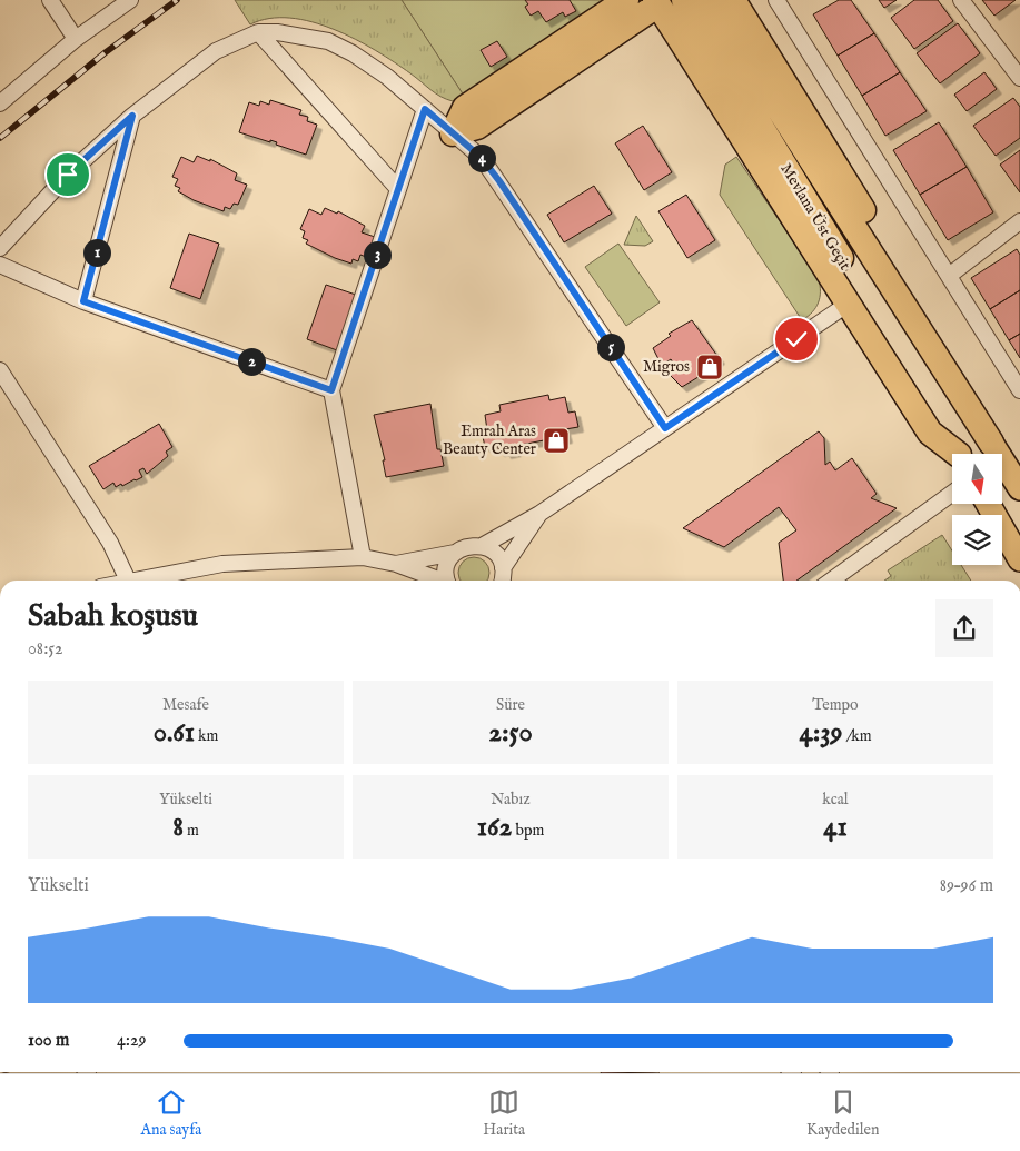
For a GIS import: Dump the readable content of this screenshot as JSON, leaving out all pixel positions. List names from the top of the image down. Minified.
{"streets":{"highway":["Mevlana Üst Geçit"]},"places":{"shop":["Migros","Emrah Aras Beauty Center"]},"north":"bottom","page":{"pins":["4","1","3","5","2"],"heading":["Sabah koşusu","08:52"],"stats":[["Mesafe","0.61 km"],["Süre","2:50"],["Tempo","4:39 /km"],["Yükselti","8 m"],["Nabız","162 bpm"],["kcal","41"]],"chart":["Yükselti","89–96 m"],"list":[{"name":"100 m","note":"4:29"}],"tabs":["Ana sayfa","Harita","Kaydedilen"]}}
